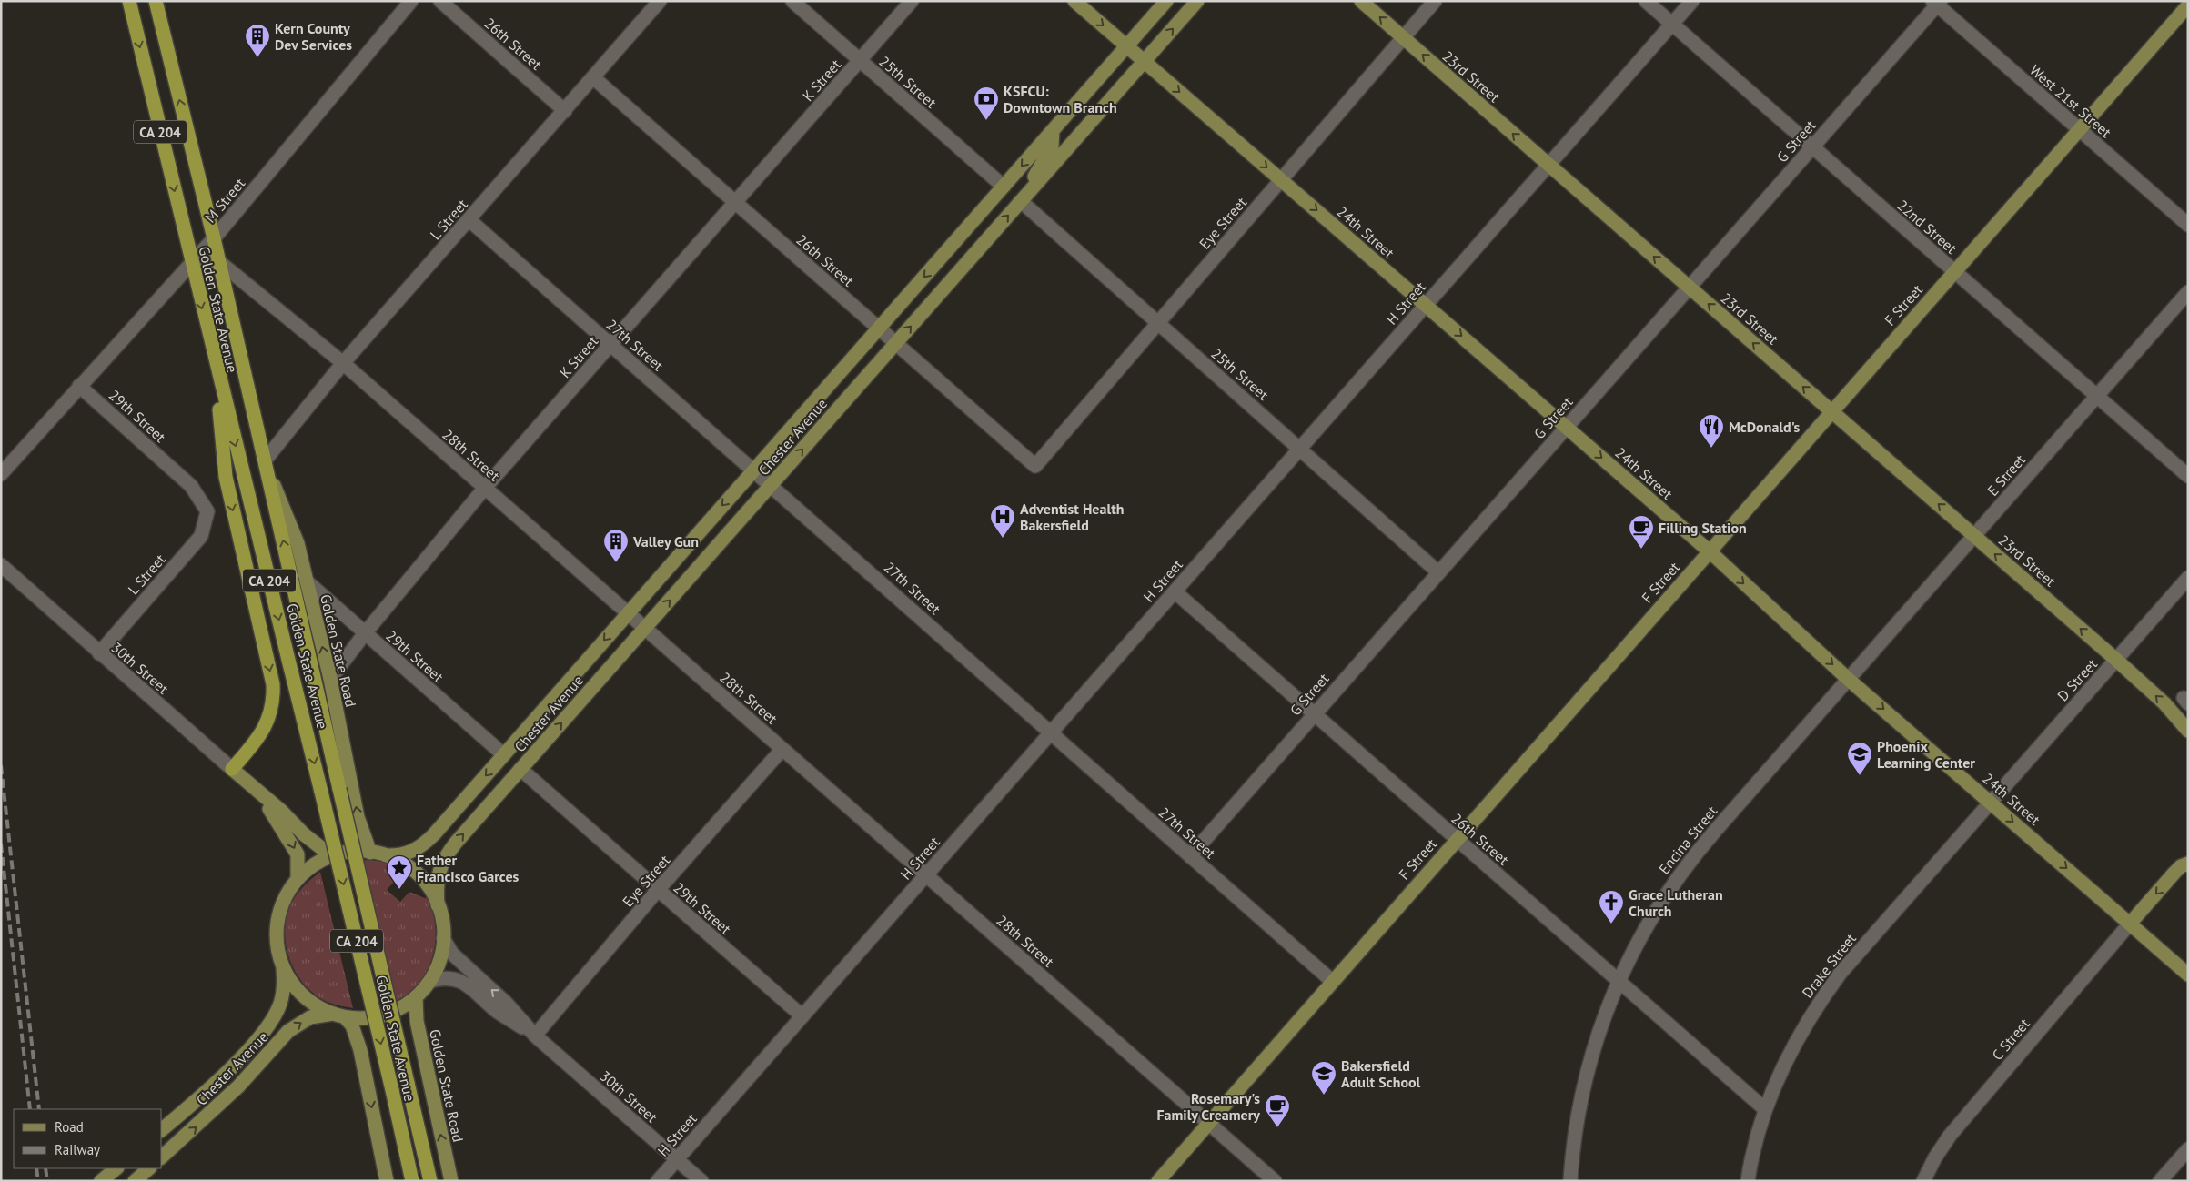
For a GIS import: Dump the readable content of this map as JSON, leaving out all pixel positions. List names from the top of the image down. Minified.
{"streets":{"highway":["CA 204","Golden State Avenue"],"main road":["23rd Street","24th Street","F Street","Chester Avenue","Golden State Road","30th Street"],"street":["26th Street","K Street","25th Street","West 21st Street","G Street","M Street","L Street","Eye Street","22nd Street","H Street","27th Street","29th Street","28th Street","E Street","D Street","Encina Street","Drake Street","C Street"]},"crossings":[["26th Street","K Street"],["26th Street","G Street"],["26th Street","L Street"],["26th Street","Eye Street"],["26th Street","H Street"],["26th Street","F Street"],["26th Street","Chester Avenue"],["26th Street","Encina Street"],["26th Street","Drake Street"],["23rd Street","G Street"],["23rd Street","Eye Street"],["23rd Street","H Street"],["23rd Street","F Street"],["23rd Street","E Street"],["23rd Street","D Street"],["K Street","25th Street"],["K Street","27th Street"],["K Street","29th Street"],["K Street","28th Street"],["K Street","Golden State Road"],["25th Street","G Street"],["25th Street","Eye Street"],["25th Street","H Street"],["25th Street","Chester Avenue"],["West 21st Street","G Street"],["West 21st Street","F Street"],["G Street","22nd Street"],["G Street","24th Street"],["G Street","27th Street"],["M Street","Golden State Avenue"],["M Street","29th Street"],["L Street","Golden State Avenue"],["L Street","27th Street"],["L Street","29th Street"],["L Street","28th Street"],["L Street","Golden State Road"],["L Street","30th Street"],["Eye Street","24th Street"],["Eye Street","29th Street"],["Eye Street","28th Street"],["Eye Street","30th Street"],["22nd Street","H Street"],["22nd Street","F Street"],["22nd Street","E Street"],["24th Street","H Street"],["24th Street","F Street"],["24th Street","Chester Avenue"],["24th Street","E Street"],["24th Street","D Street"],["24th Street","Encina Street"],["24th Street","Drake Street"],["24th Street","C Street"],["H Street","27th Street"],["H Street","29th Street"],["H Street","28th Street"],["H Street","30th Street"],["F Street","27th Street"],["F Street","28th Street"],["Golden State Avenue","28th Street"],["Golden State Avenue","Golden State Road"],["27th Street","Chester Avenue"],["29th Street","Chester Avenue"],["29th Street","Golden State Road"],["Chester Avenue","28th Street"],["Chester Avenue","Golden State Road"],["Chester Avenue","30th Street"],["E Street","Encina Street"],["D Street","Drake Street"]],"one_way":["23rd Street","24th Street"],"places":{"building":["Kern County Dev Services","Valley Gun"],"bank":["KSFCU: Downtown Branch"],"restaurant":["McDonald's"],"hospital":["Adventist Health Bakersfield"],"cafe":["Filling Station","Rosemary's Family Creamery"],"school or university":["Phoenix Learning Center","Bakersfield Adult School"],"place":["Father Francisco Garces"],"church":["Grace Lutheran Church"]},"legend":["Road","Railway"]}
